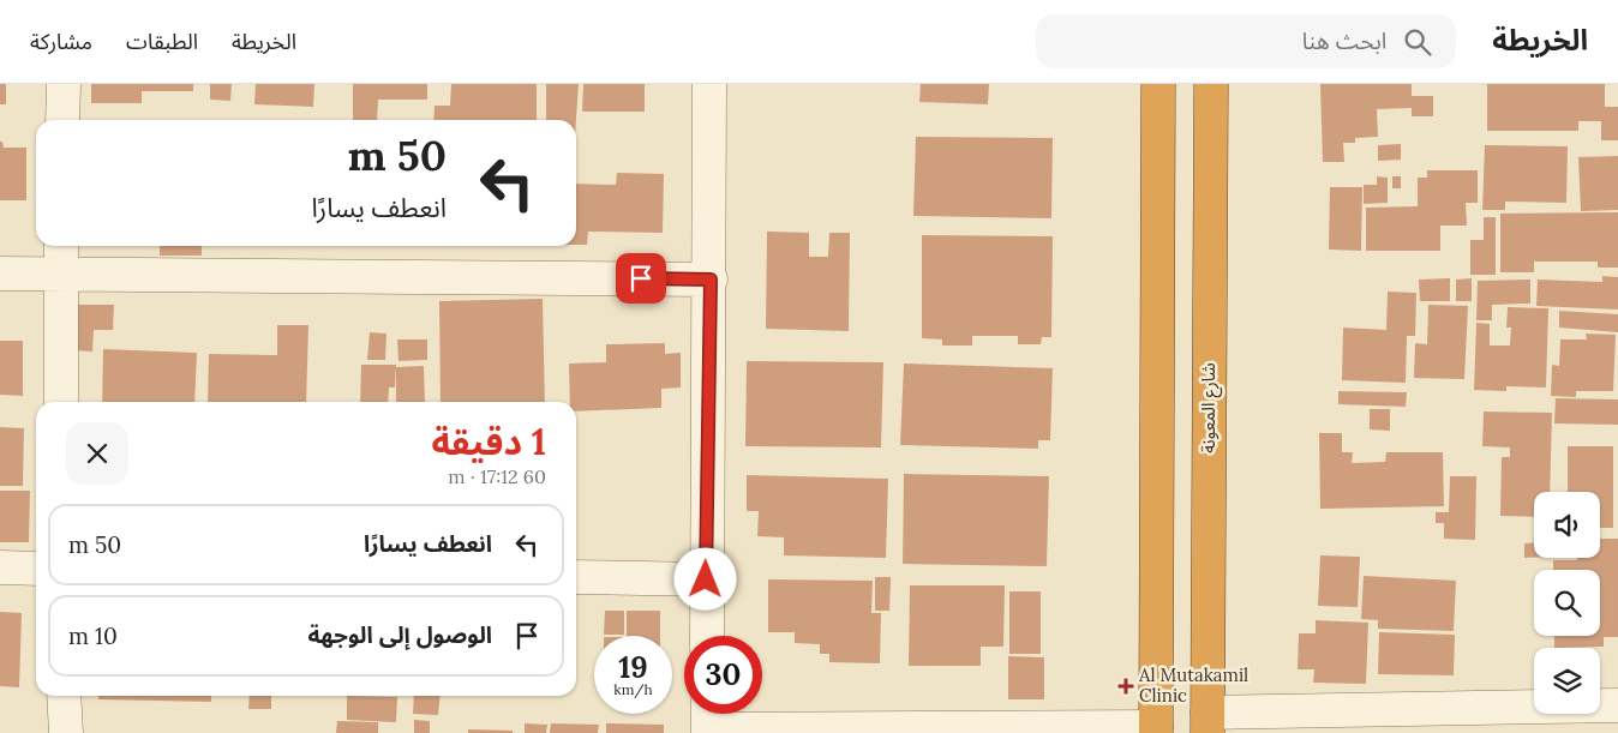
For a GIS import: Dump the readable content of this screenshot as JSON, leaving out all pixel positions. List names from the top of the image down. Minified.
{"streets":{"highway":["شارع المعونة"]},"places":{"health":["Al Mutakamil Clinic"]},"page":{"header":"الخريطة","search":"ابحث هنا","nav":["الخريطة","الطبقات","مشاركة"],"turn":["50 m","انعطف يسارًا"],"heading":["1 دقيقة","60 m · 17:12"],"list":[{"name":"انعطف يسارًا","value":"50 m"},{"name":"الوصول إلى الوجهة","value":"10 m"}],"speed":"19 km/h","limit":"30"}}
